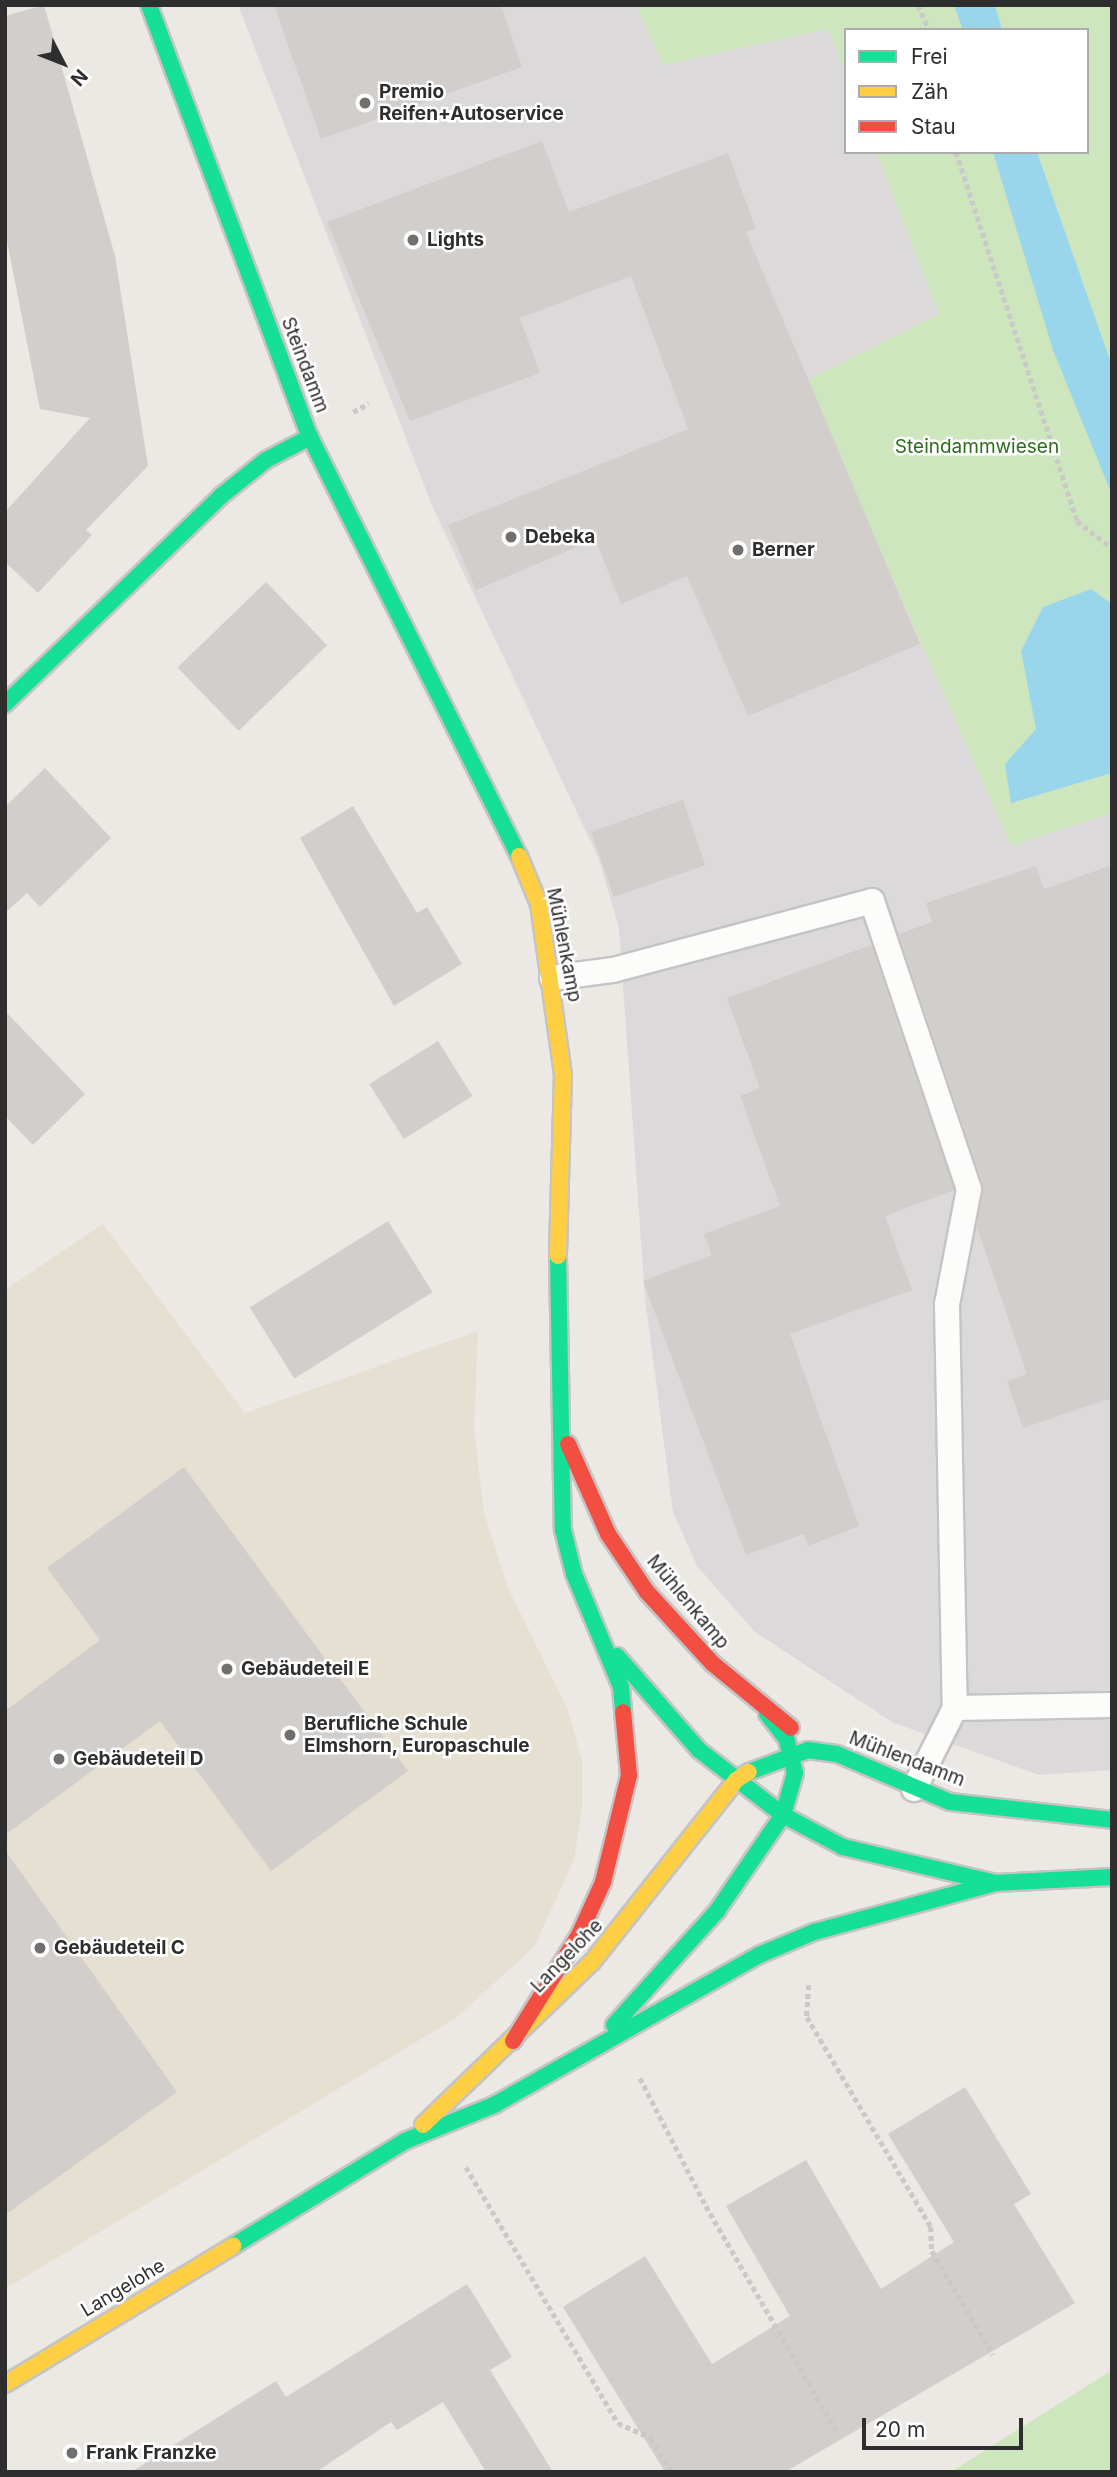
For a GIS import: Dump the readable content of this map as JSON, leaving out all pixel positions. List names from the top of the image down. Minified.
{"streets":{"street":["Steindamm","Mühlenkamp","Mühlendamm","Langelohe"]},"crossings":[["Steindamm","Mühlenkamp"],["Mühlenkamp","Mühlendamm"],["Mühlenkamp","Langelohe"],["Mühlendamm","Langelohe"]],"parks":["Steindammwiesen"],"places":["Premio Reifen+Autoservice","Lights","Debeka","Berner","Gebäudeteil E","Berufliche Schule Elmshorn, Europaschule","Gebäudeteil D","Gebäudeteil C","Frank Franzke"],"legend":["Frei","Zäh","Stau"],"scale_bar":"20 m","north":"bottom right"}
